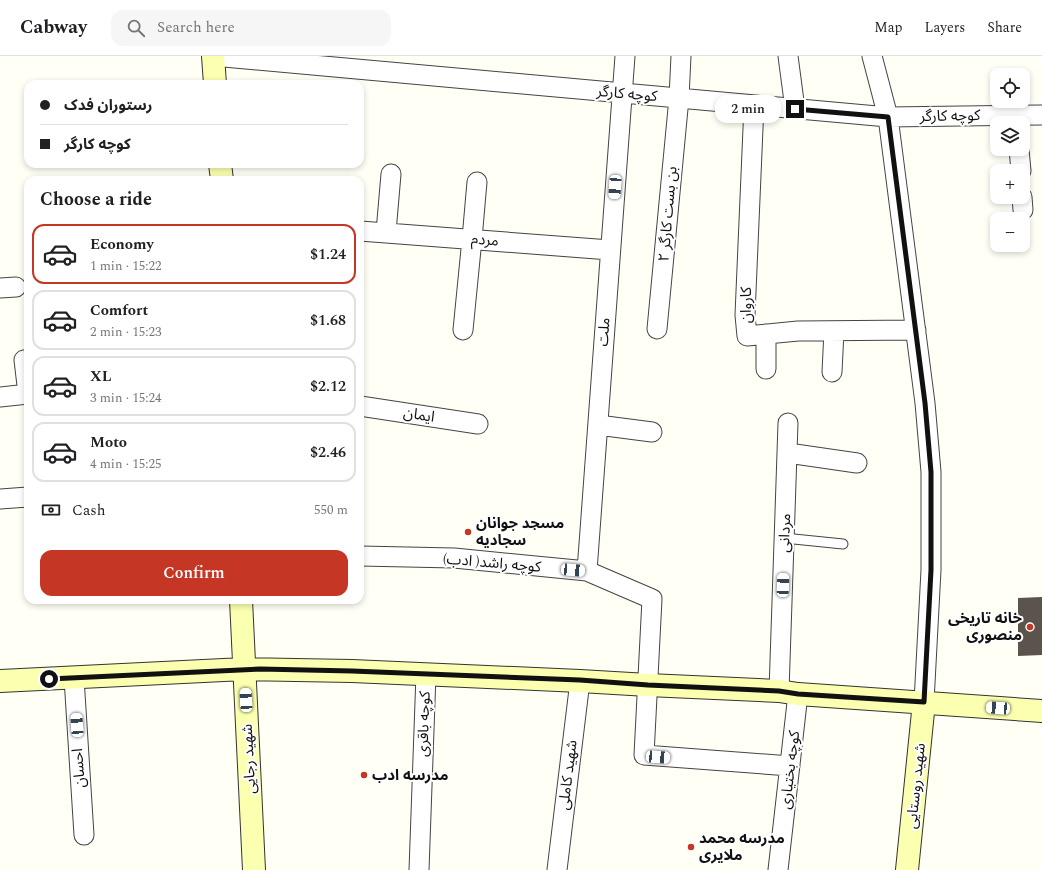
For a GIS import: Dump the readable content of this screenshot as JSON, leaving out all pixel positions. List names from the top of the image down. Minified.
{"streets":{"main road":["شهید رجایی","شهید روستایی"],"street":["کوچه کارگر","بن بست کارگر ۲","مردم","کاروان","ملت","ایمان","مردانی","کوچه راشد( ادب)","کوچه باقری","احسان","کوچه بختیاری","شهید کاملی"]},"crossings":[["کوچه کارگر","بن بست کارگر ۲"],["کوچه کارگر","کاروان"],["کوچه کارگر","ملت"],["مردم","ملت"],["ملت","کوچه راشد( ادب)"],["مردانی","کوچه بختیاری"]],"places":["مسجد جوانان سجادیه","خانه تاریخی منصوری","مدرسه ادب","مدرسه محمد ملایری"],"page":{"header":"Cabway","search":"Search here","nav":["Map","Layers","Share"],"map_buttons":["+","−"],"banner":["رستوران فدک","کوچه کارگر"],"bubble":"2 min","heading":"Choose a ride","list":[{"name":"Economy","note":"1 min · 15:22","value":"$1.24"},{"name":"Comfort","note":"2 min · 15:23","value":"$1.68"},{"name":"XL","note":"3 min · 15:24","value":"$2.12"},{"name":"Moto","note":"4 min · 15:25","value":"$2.46"}],"pay":["Cash","550 m"],"buttons":"Confirm"}}
